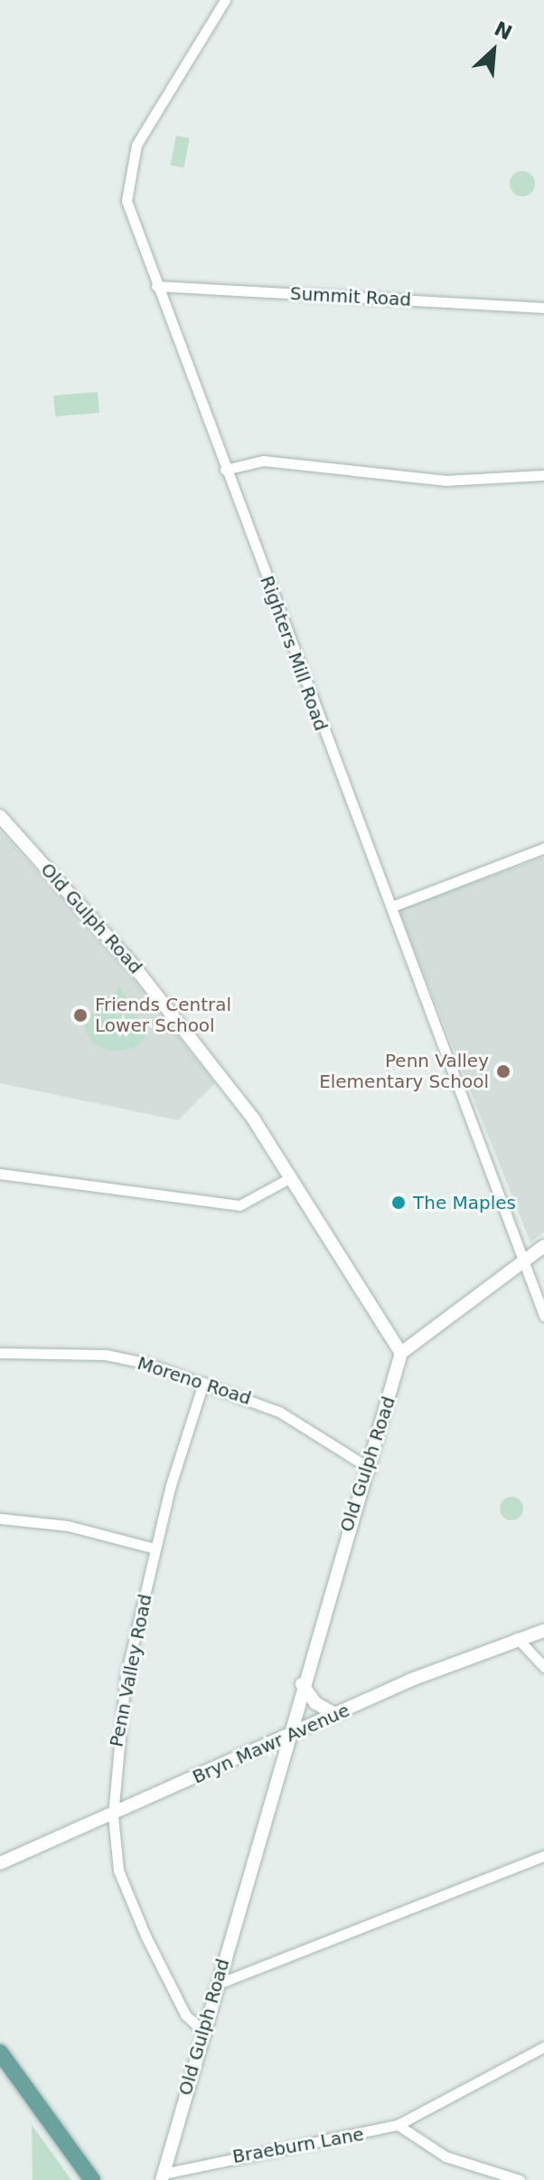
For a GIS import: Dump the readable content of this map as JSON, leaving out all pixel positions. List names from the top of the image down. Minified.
{"streets":{"street":["Summit Road","Righters Mill Road","Old Gulph Road","Moreno Road","Penn Valley Road","Bryn Mawr Avenue","Braeburn Lane"]},"crossings":[["Summit Road","Righters Mill Road"],["Old Gulph Road","Moreno Road"],["Old Gulph Road","Penn Valley Road"],["Old Gulph Road","Bryn Mawr Avenue"],["Old Gulph Road","Braeburn Lane"],["Moreno Road","Penn Valley Road"],["Penn Valley Road","Bryn Mawr Avenue"]],"places":["Friends Central Lower School","Penn Valley Elementary School","The Maples"],"north":"top right"}
